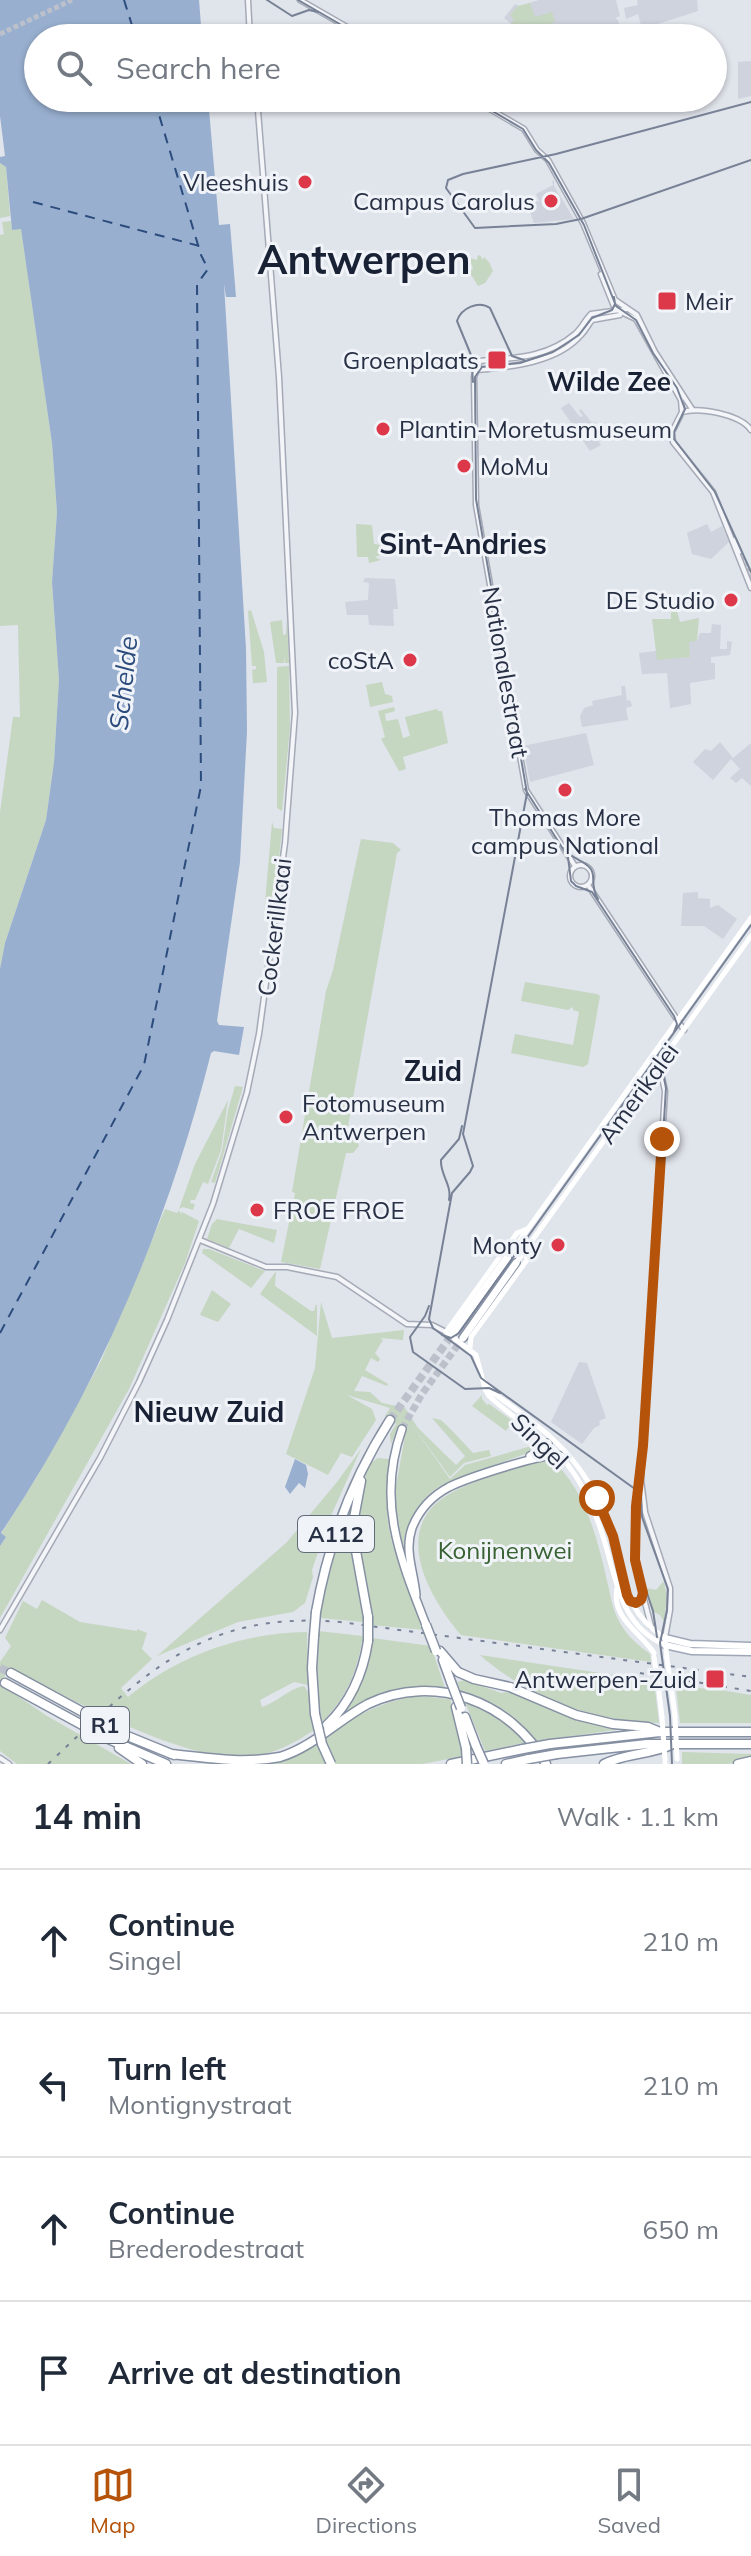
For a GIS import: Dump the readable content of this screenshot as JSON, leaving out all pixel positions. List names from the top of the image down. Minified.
{"streets":{"highway":["Amerikalei","A112","R1"],"main road":["Singel"],"street":["Nationalestraat","Cockerillkaai"]},"districts":["Antwerpen","Wilde Zee","Sint-Andries","Zuid","Nieuw Zuid"],"water":["Schelde"],"parks":["Konijnenwei"],"places":{"other":["Vleeshuis","Campus Carolus","Plantin-Moretusmuseum","MoMu","DE Studio","coStA","Thomas More campus National","Fotomuseum Antwerpen","FROE FROE","Monty"],"transit":["Meir","Groenplaats","Antwerpen-Zuid"]},"page":{"search":"Search here","heading":["14 min","Walk · 1.1 km"],"list":[["Continue","Singel","210 m"],["Turn left","Montignystraat","210 m"],["Continue","Brederodestraat","650 m"],"Arrive at destination"],"nav":["Map","Directions","Saved"]}}
